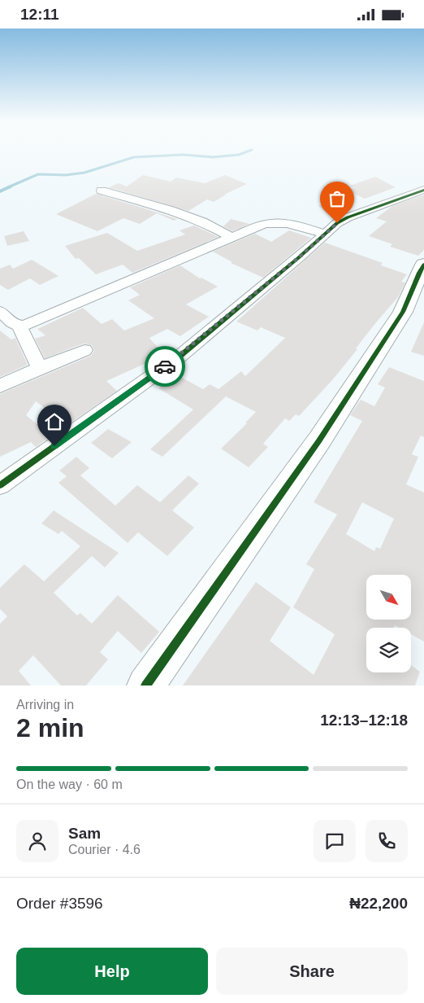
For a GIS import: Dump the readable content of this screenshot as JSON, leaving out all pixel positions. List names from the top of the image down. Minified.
{"north":"bottom right","page":{"status":"12:11","heading":["2 min","Arriving in","12:13–12:18"],"panel":["Sam","Courier · 4.6","Order #3596","₦22,200"],"bar":"On the way · 60 m","buttons":["Help","Share"]}}
